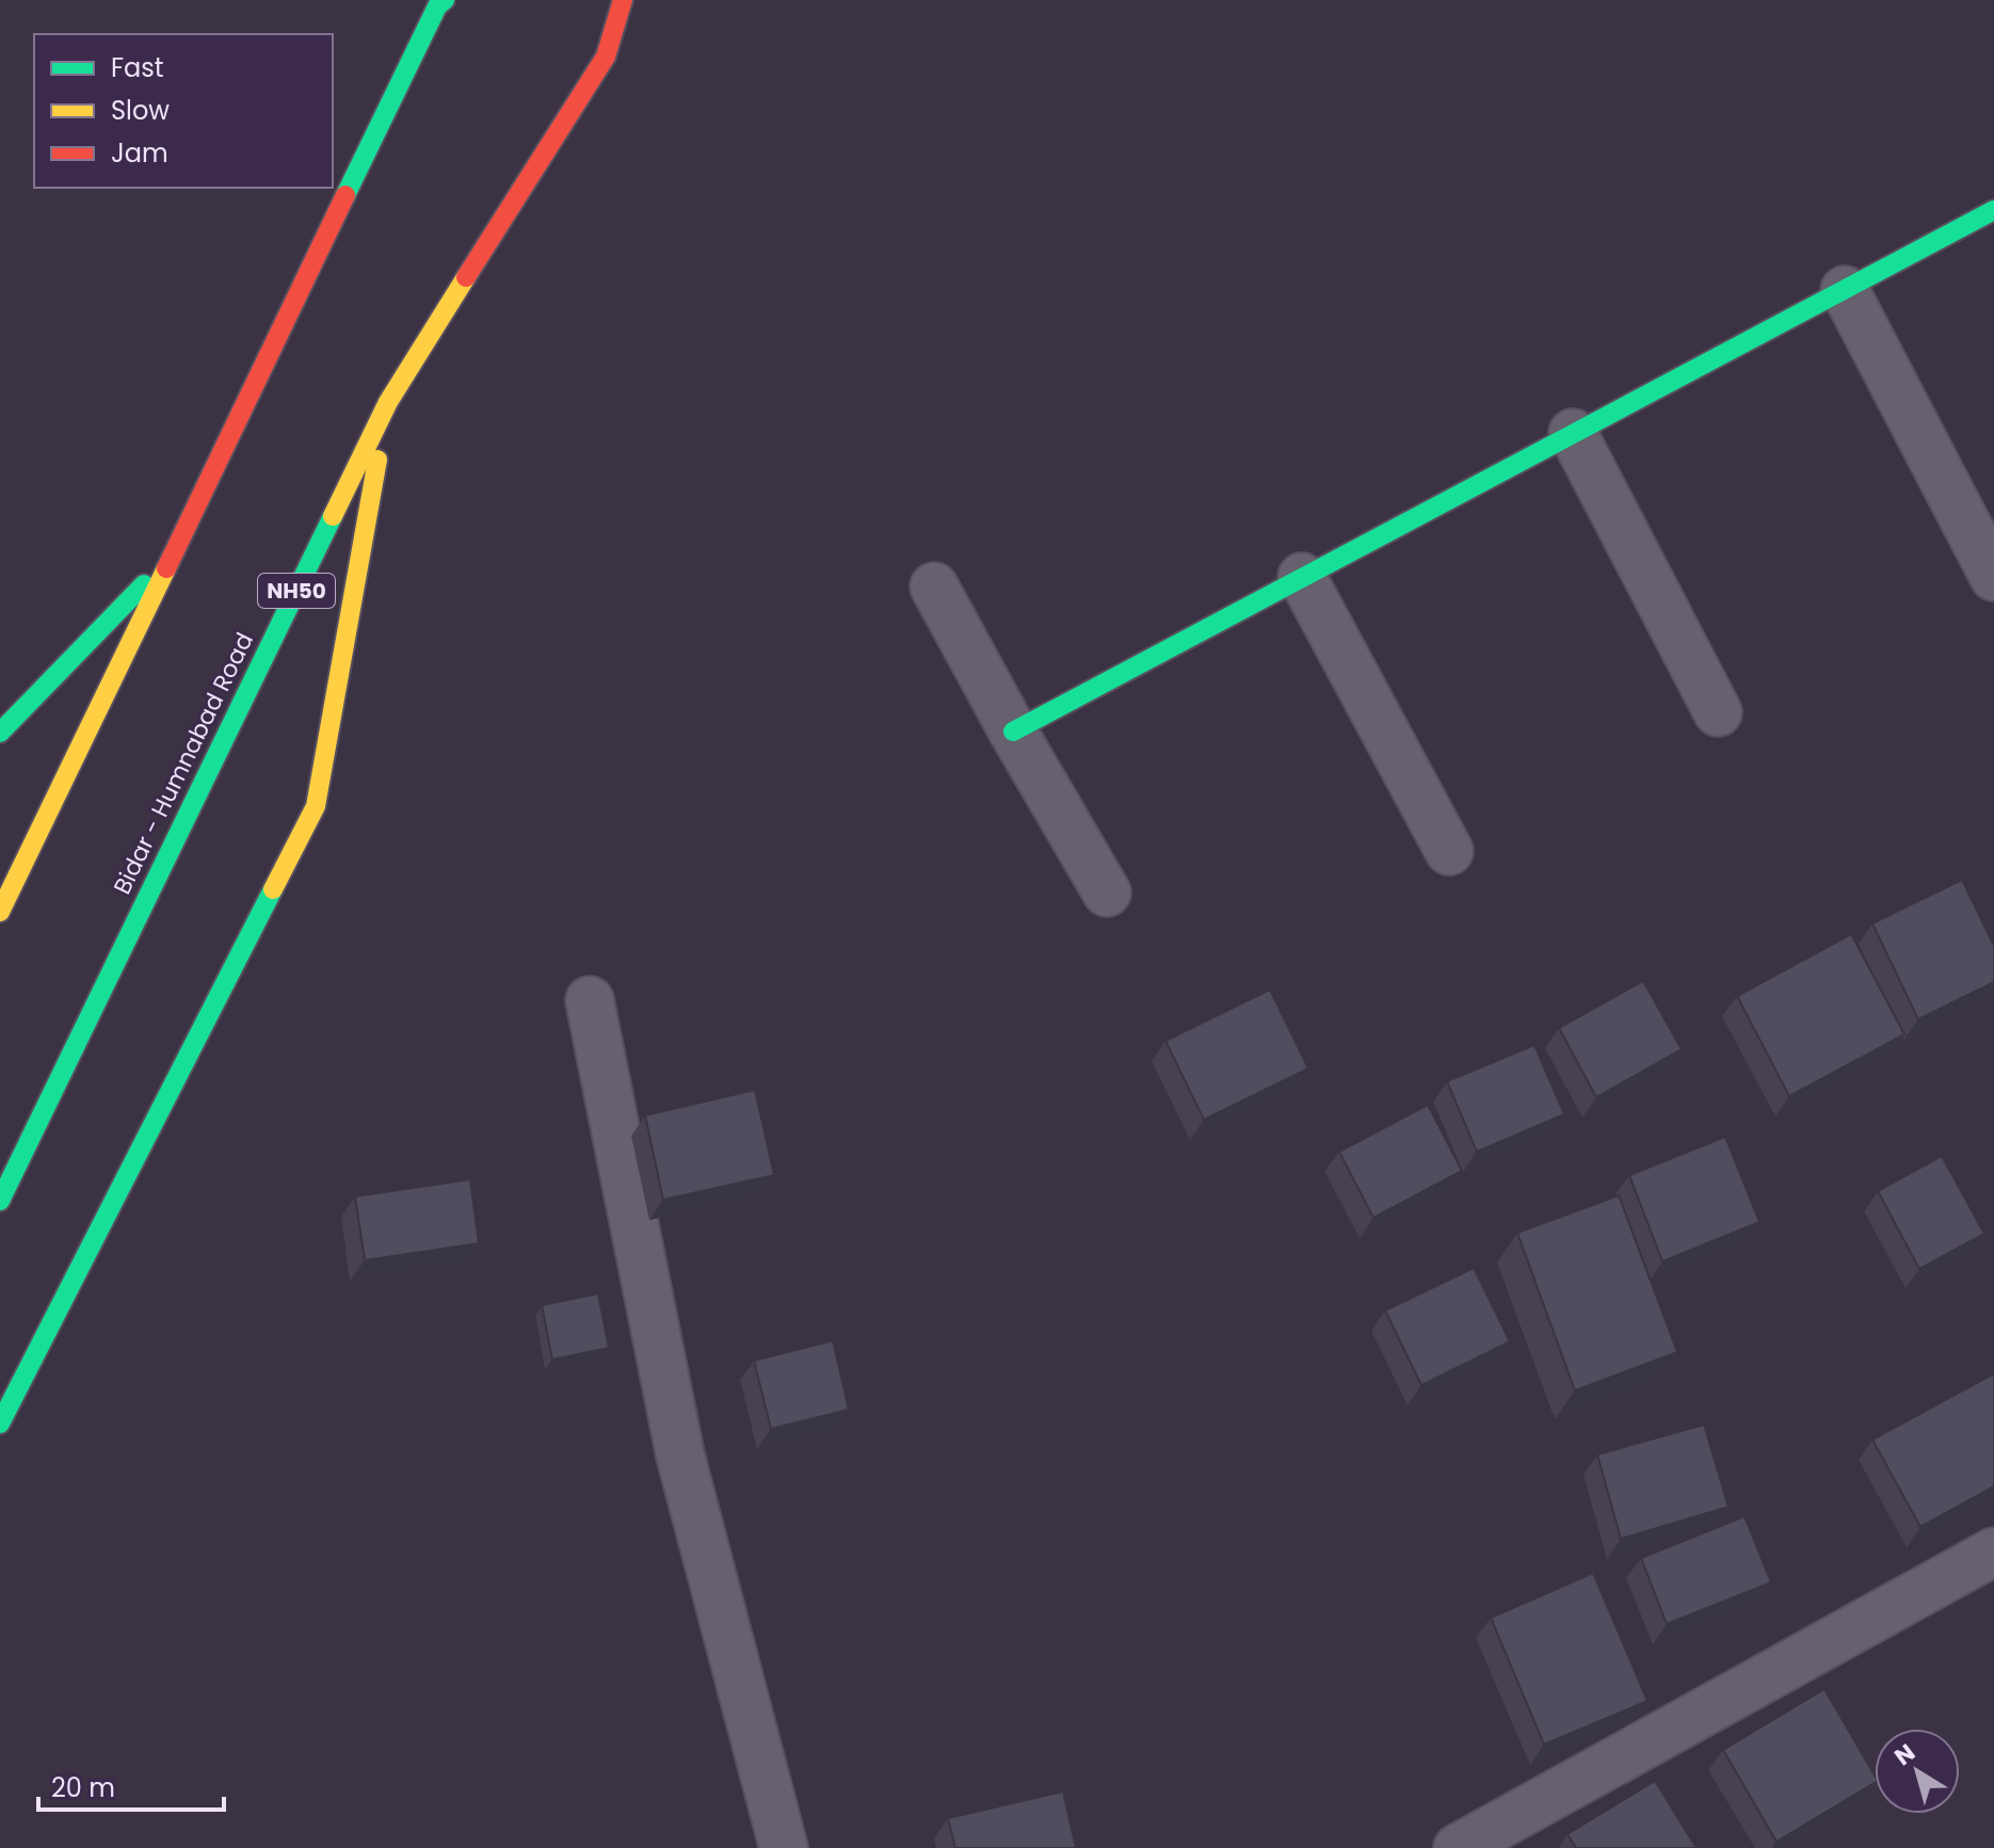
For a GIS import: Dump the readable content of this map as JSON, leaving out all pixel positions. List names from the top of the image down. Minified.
{"streets":{"main road":["NH50","Bidar - Humnabad Road"]},"legend":["Fast","Slow","Jam"],"scale_bar":"20 m","north":"top left"}
